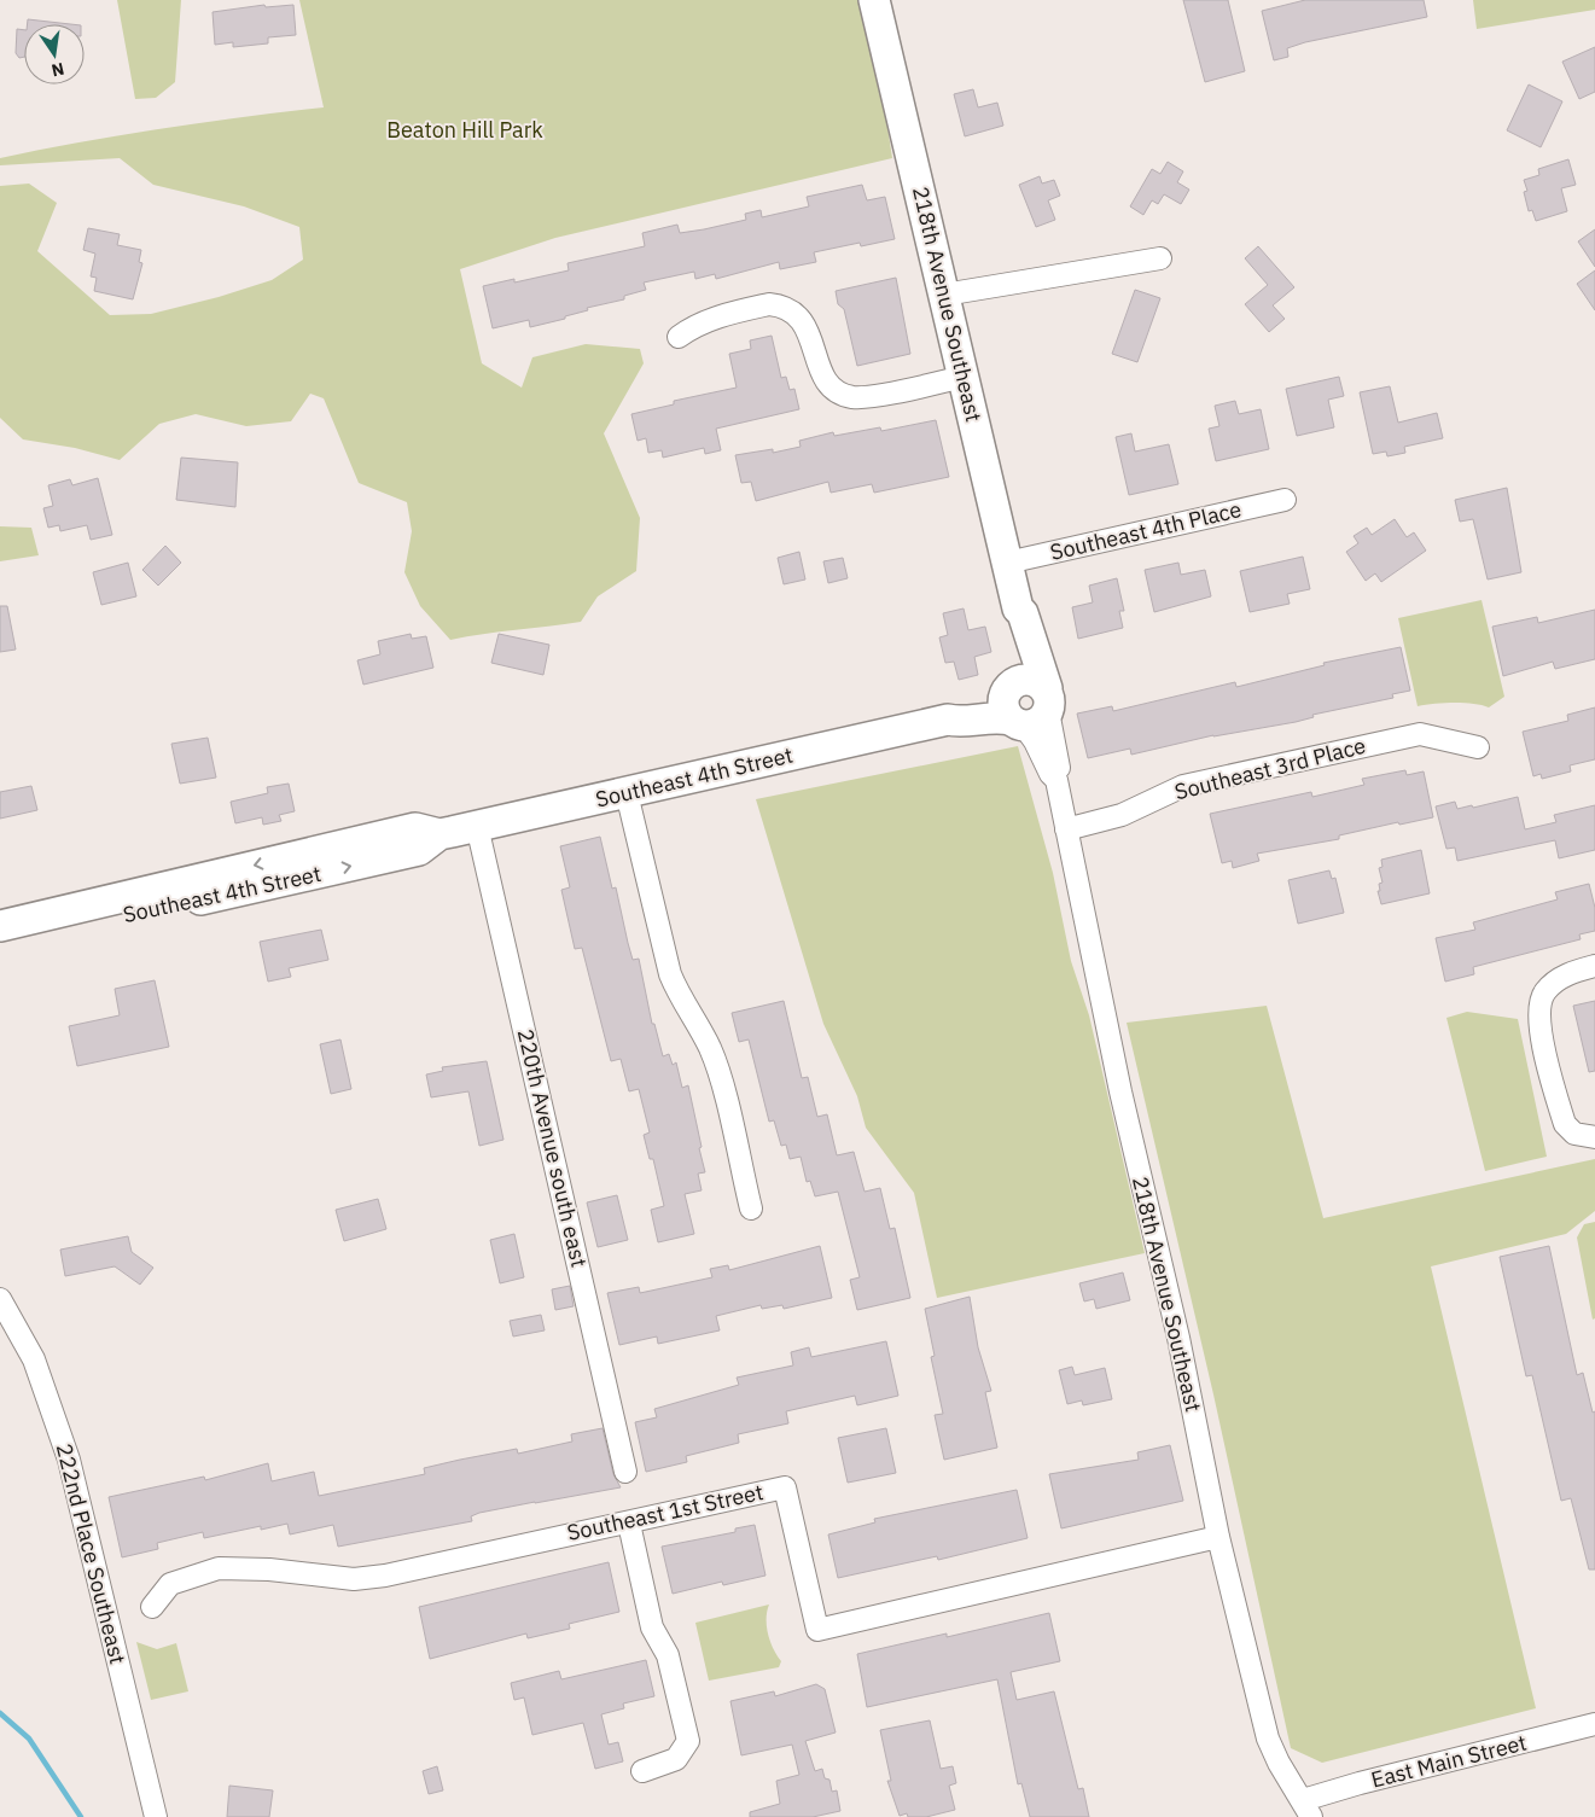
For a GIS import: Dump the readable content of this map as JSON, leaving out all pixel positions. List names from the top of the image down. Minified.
{"streets":{"street":["218th Avenue Southeast","Southeast 4th Place","Southeast 3rd Place","Southeast 4th Street","220th Avenue south east","Southeast 1st Street","222nd Place Southeast","East Main Street"]},"crossings":[["218th Avenue Southeast","Southeast 4th Place"],["218th Avenue Southeast","Southeast 3rd Place"],["218th Avenue Southeast","Southeast 4th Street"],["218th Avenue Southeast","Southeast 1st Street"],["218th Avenue Southeast","East Main Street"],["Southeast 4th Street","220th Avenue south east"]],"parks":["Beaton Hill Park"],"north":"bottom"}
